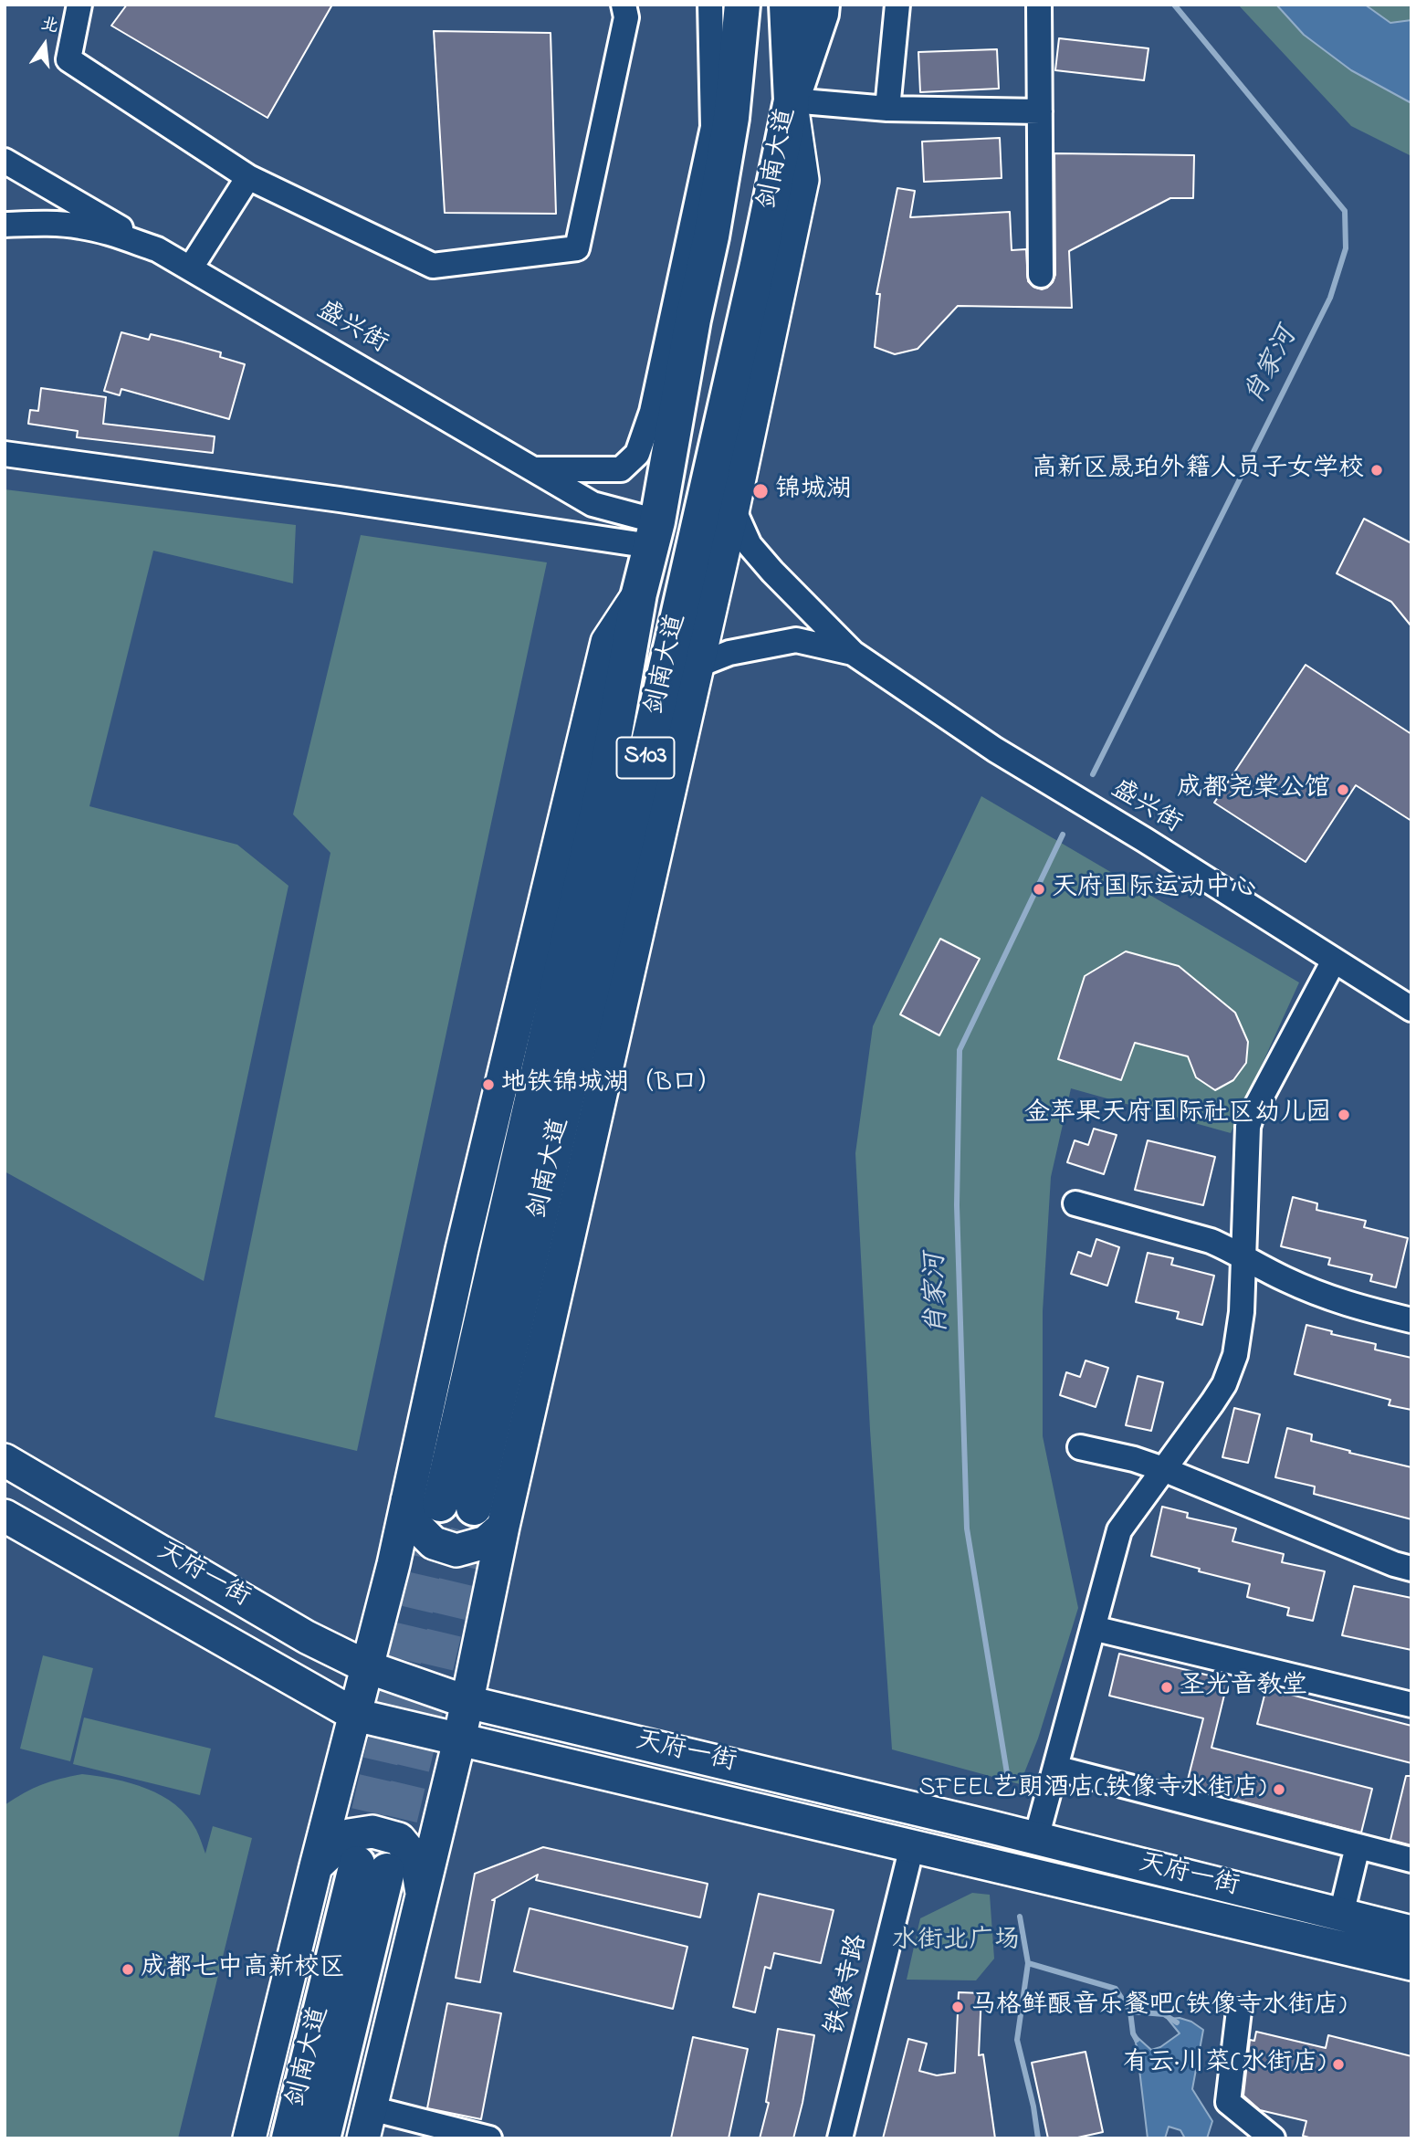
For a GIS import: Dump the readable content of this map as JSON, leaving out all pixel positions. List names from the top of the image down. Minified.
{"streets":{"highway":["剑南大道","S103"],"main road":["天府一街"],"street":["盛兴街","铁像寺路"]},"crossings":[["剑南大道","盛兴街"],["天府一街","铁像寺路"]],"water":["肖家河"],"parks":["水街北广场"],"places":["高新区晟珀外籍人员子女学校","锦城湖","成都尧棠公馆","天府国际运动中心","地铁锦城湖（B口）","金苹果天府国际社区幼儿园","圣光音教堂","SFEEL艺朗酒店(铁像寺水街店)","成都七中高新校区","马格鲜酿音乐餐吧(铁像寺水街店)","有云·川菜(水街店)"],"north":"top"}
